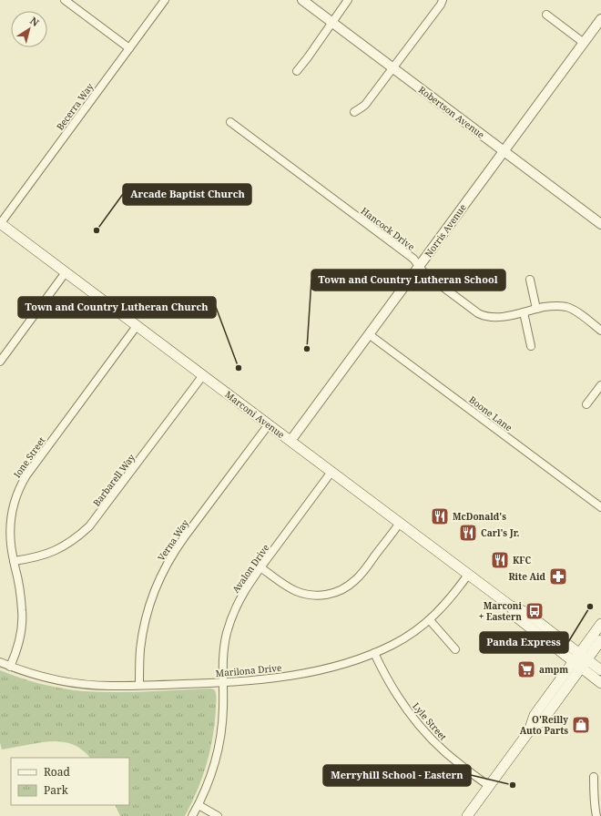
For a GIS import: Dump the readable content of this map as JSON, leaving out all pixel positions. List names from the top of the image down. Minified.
{"streets":{"main road":["Marconi Avenue"],"street":["Becerra Way","Robertson Avenue","Hancock Drive","Norris Avenue","Boone Lane","Ione Street","Barbarell Way","Verna Way","Avalon Drive","Marilona Drive","Lyle Street"]},"crossings":[["Becerra Way","Marconi Avenue"],["Robertson Avenue","Norris Avenue"],["Hancock Drive","Norris Avenue"],["Norris Avenue","Boone Lane"],["Norris Avenue","Marconi Avenue"],["Marconi Avenue","Ione Street"],["Marconi Avenue","Barbarell Way"],["Marconi Avenue","Verna Way"],["Marconi Avenue","Avalon Drive"],["Marconi Avenue","Marilona Drive"],["Ione Street","Barbarell Way"],["Ione Street","Marilona Drive"],["Verna Way","Marilona Drive"],["Avalon Drive","Marilona Drive"],["Marilona Drive","Lyle Street"]],"places":{"other":["Arcade Baptist Church","Town and Country Lutheran School","Town and Country Lutheran Church","Panda Express","Merryhill School - Eastern"],"restaurant":["McDonald's","Carl's Jr.","KFC"],"pharmacy":["Rite Aid"],"bus stop":["Marconi + Eastern"],"supermarket":["ampm"],"shop":["O'Reilly Auto Parts"]},"legend":["Road","Park"],"north":"top right"}
